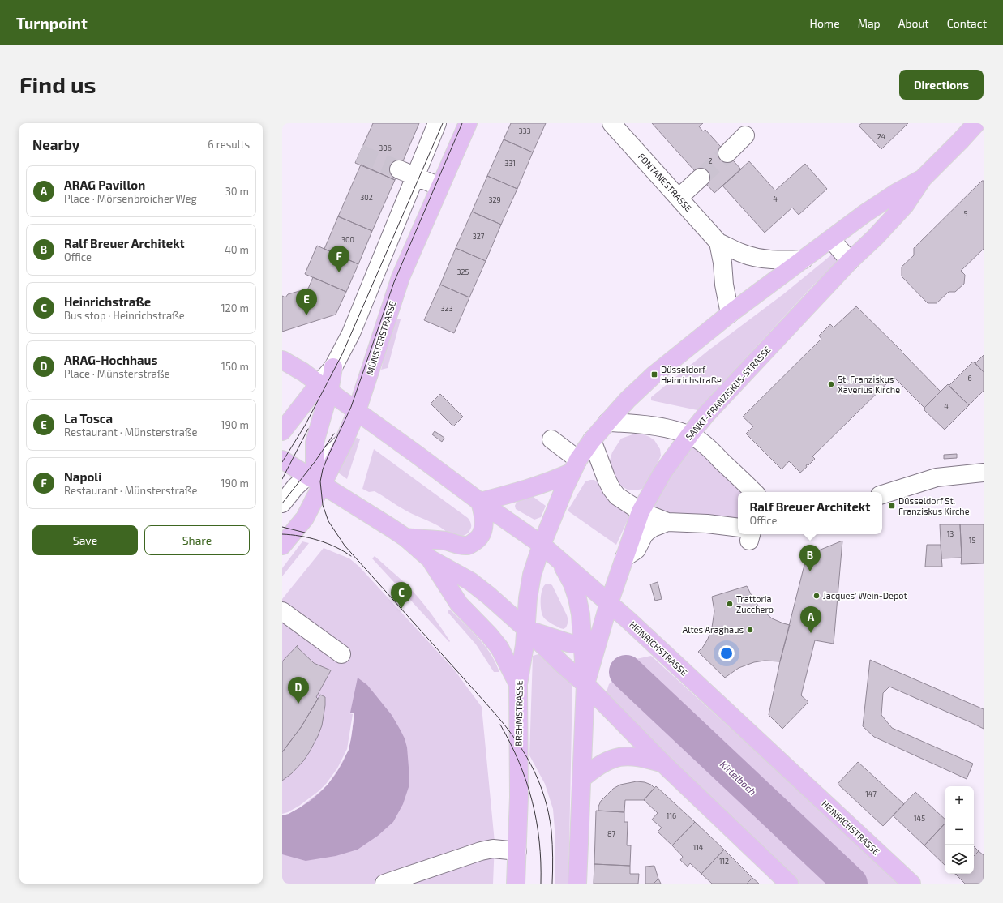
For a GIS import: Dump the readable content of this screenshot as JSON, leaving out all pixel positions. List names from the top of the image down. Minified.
{"streets":{"main road":["MÜNSTERSTRASSE","SANKT-FRANZISKUS-STRASSE","HEINRICHSTRASSE","BREHMSTRASSE"],"street":["FONTANESTRASSE"]},"crossings":[["FONTANESTRASSE","SANKT-FRANZISKUS-STRASSE"],["MÜNSTERSTRASSE","HEINRICHSTRASSE"],["SANKT-FRANZISKUS-STRASSE","HEINRICHSTRASSE"],["SANKT-FRANZISKUS-STRASSE","BREHMSTRASSE"],["HEINRICHSTRASSE","BREHMSTRASSE"]],"water":["Kittelbach"],"places":{"transit":["Düsseldorf Heinrichstraße","Düsseldorf St. Franziskus Kirche"],"other":["St. Franziskus Xaverius Kirche","Jacques' Wein-Depot","Trattoria Zucchero","Altes Araghaus"]},"house_numbers":["333","24","306","2","331","302","4","329","5","327","300","325","323","6","4","13","15","147","116","145","87","114","112"],"page":{"header":"Turnpoint","nav":["Home","Map","About","Contact"],"buttons":["Directions",["Save","Share"]],"title":"Find us","heading":["Nearby","6 results"],"list":[{"mark":"A","name":"ARAG Pavillon","note":"Place · Mörsenbroicher Weg","value":"30 m"},{"mark":"B","name":"Ralf Breuer Architekt","note":"Office","value":"40 m"},{"mark":"C","name":"Heinrichstraße","note":"Bus stop · Heinrichstraße","value":"120 m"},{"mark":"D","name":"ARAG-Hochhaus","note":"Place · Münsterstraße","value":"150 m"},{"mark":"E","name":"La Tosca","note":"Restaurant · Münsterstraße","value":"190 m"},{"mark":"F","name":"Napoli","note":"Restaurant · Münsterstraße","value":"190 m"}],"pins":["F","E","B","C","A","D"],"popup":["Ralf Breuer Architekt","Office"],"map_buttons":["+","−"]}}
